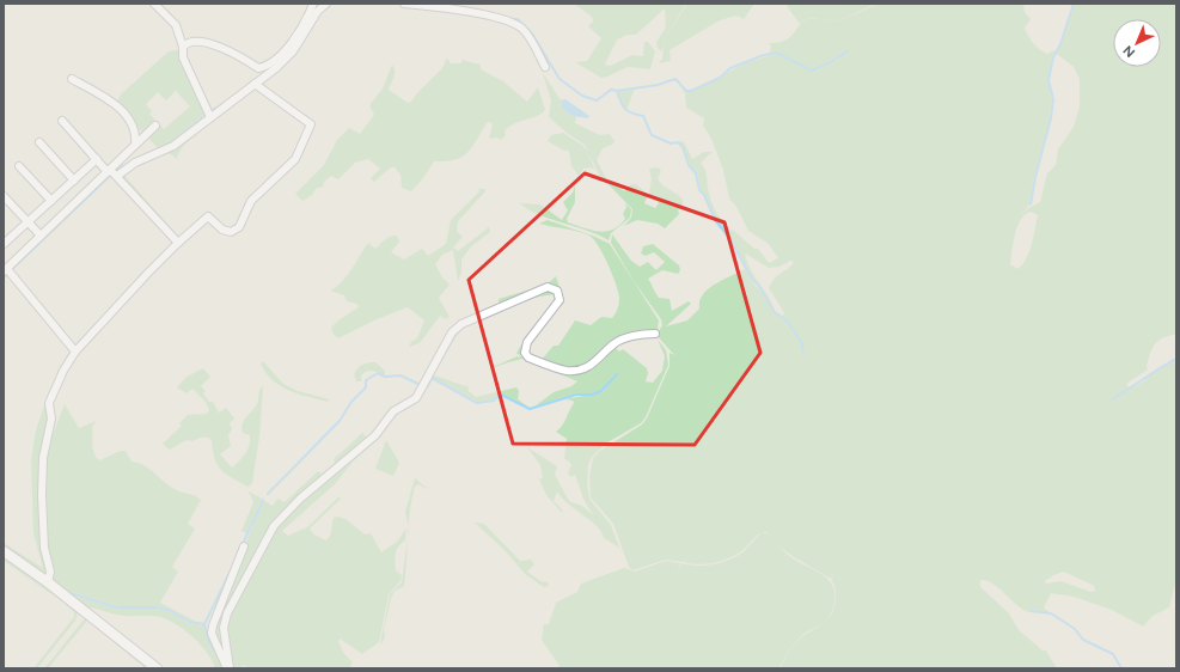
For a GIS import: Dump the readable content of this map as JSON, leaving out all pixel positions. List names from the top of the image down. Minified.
{"north":"bottom left"}
